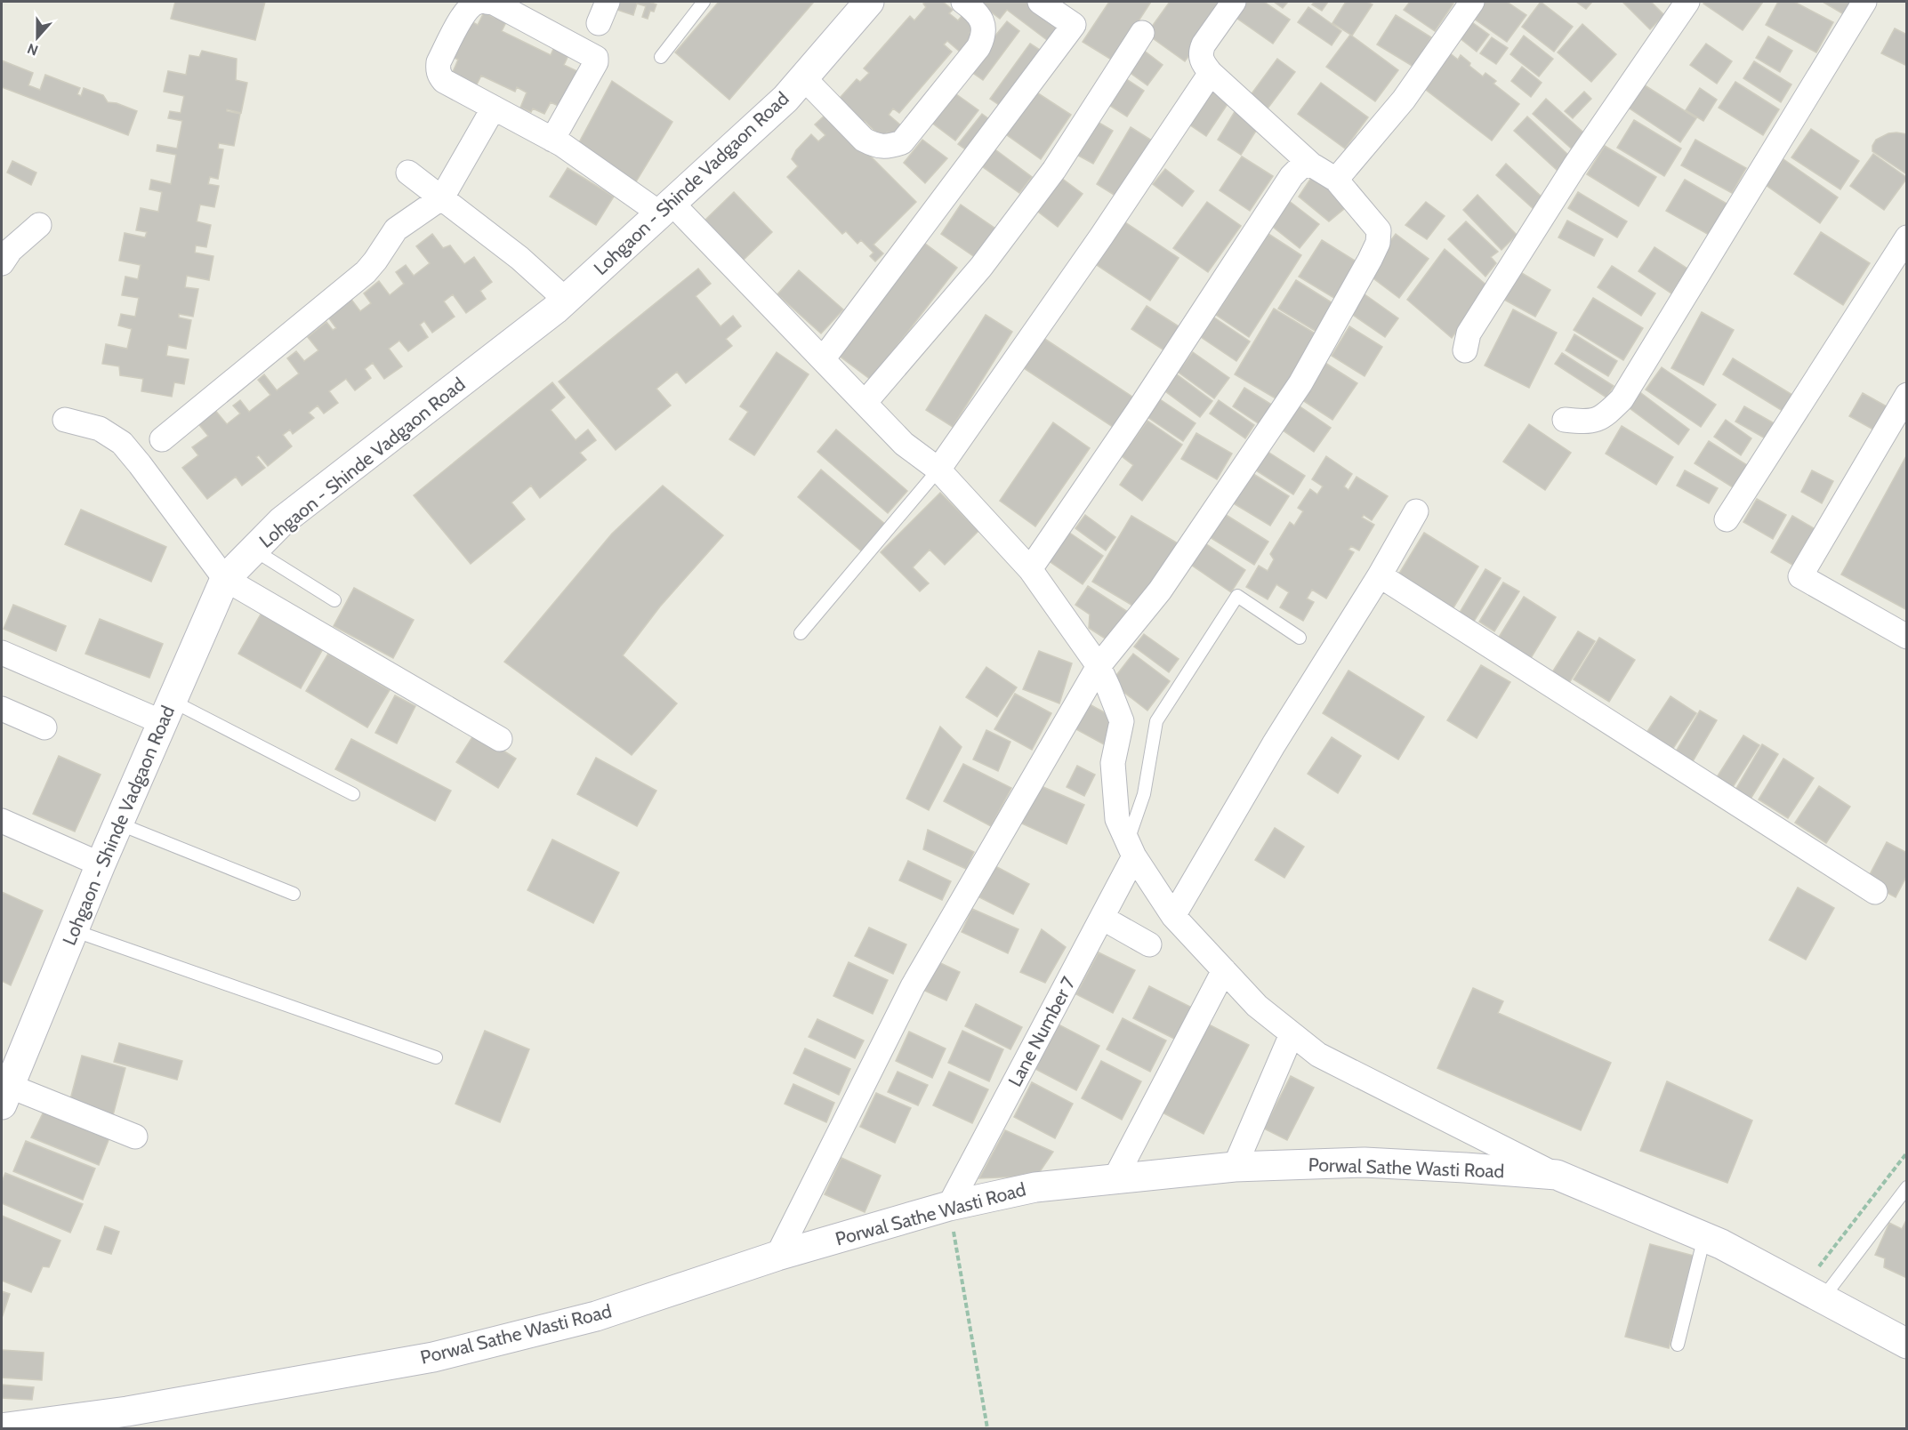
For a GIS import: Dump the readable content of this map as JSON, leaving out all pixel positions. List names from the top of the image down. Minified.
{"streets":{"street":["Lohgaon - Shinde Vadgaon Road","Lane Number 7","Porwal Sathe Wasti Road"]},"crossings":[["Lane Number 7","Porwal Sathe Wasti Road"]],"north":"bottom"}
